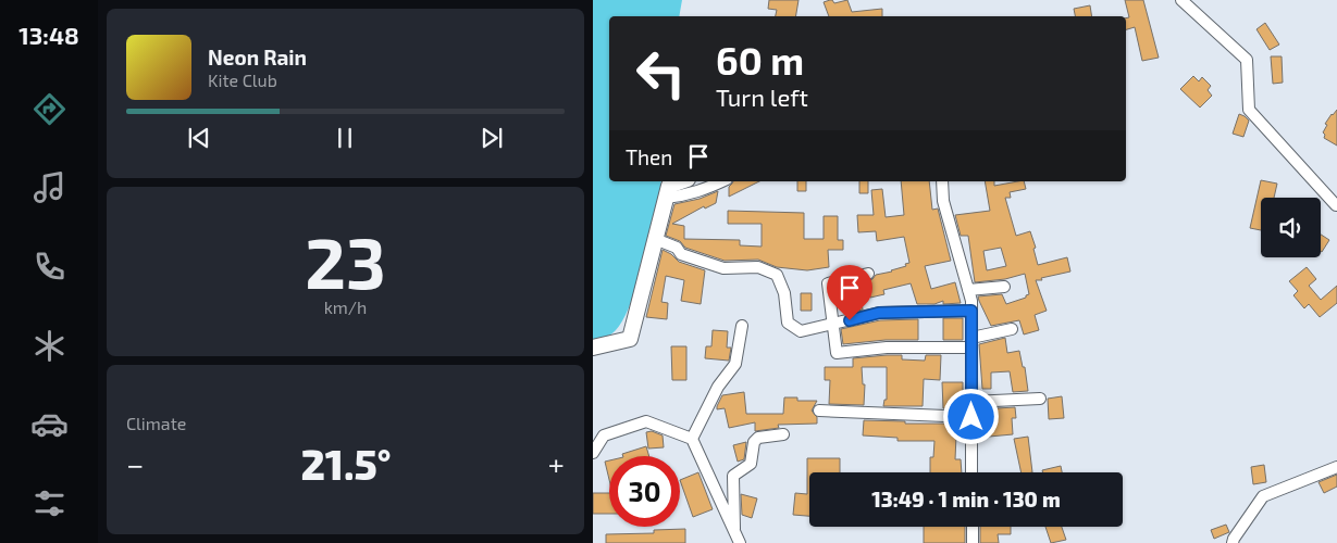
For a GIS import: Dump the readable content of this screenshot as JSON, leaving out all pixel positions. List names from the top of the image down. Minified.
{"page":{"tabs":"13:48","turn":["60 m","Turn left"],"song":["Neon Rain","Kite Club"],"then":"Then","tile":[["23","km/h"],"Climate"],"heat":["−","21.5°","+"],"limit":"30","trip":"13:49 · 1 min · 130 m"}}
